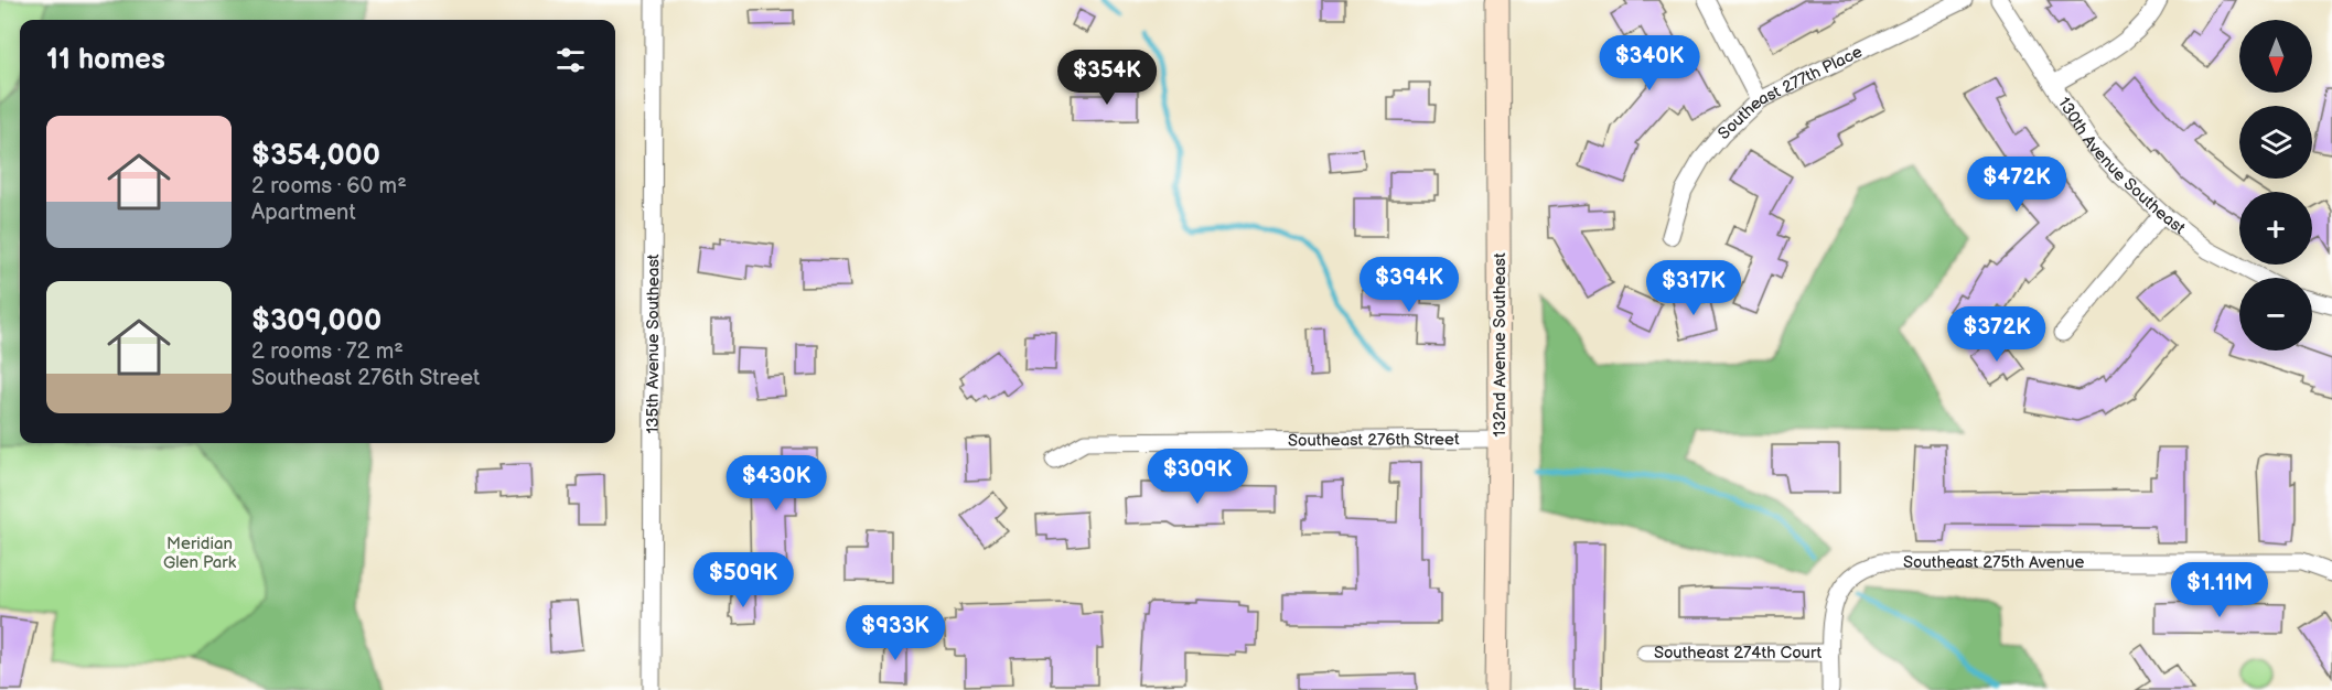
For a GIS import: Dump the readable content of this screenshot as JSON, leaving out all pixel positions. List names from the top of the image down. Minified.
{"streets":{"main road":["132nd Avenue Southeast"],"street":["Southeast 277th Place","130th Avenue Southeast","135th Avenue Southeast","Southeast 276th Street","Southeast 275th Avenue","Southeast 274th Court"]},"crossings":[["132nd Avenue Southeast","Southeast 276th Street"],["Southeast 275th Avenue","Southeast 274th Court"]],"parks":["Meridian Glen Park"],"north":"bottom","page":{"map_buttons":["+","−"],"heading":"11 homes","price":["$340K","$354K","$472K","$394K","$317K","$372K","$309K","$430K","$509K","$1.11M","$933K"],"list":[{"name":"$354,000","note":"2 rooms · 60 m² · Apartment"},{"name":"$309,000","note":"2 rooms · 72 m² · Southeast 276th Street"}]}}
